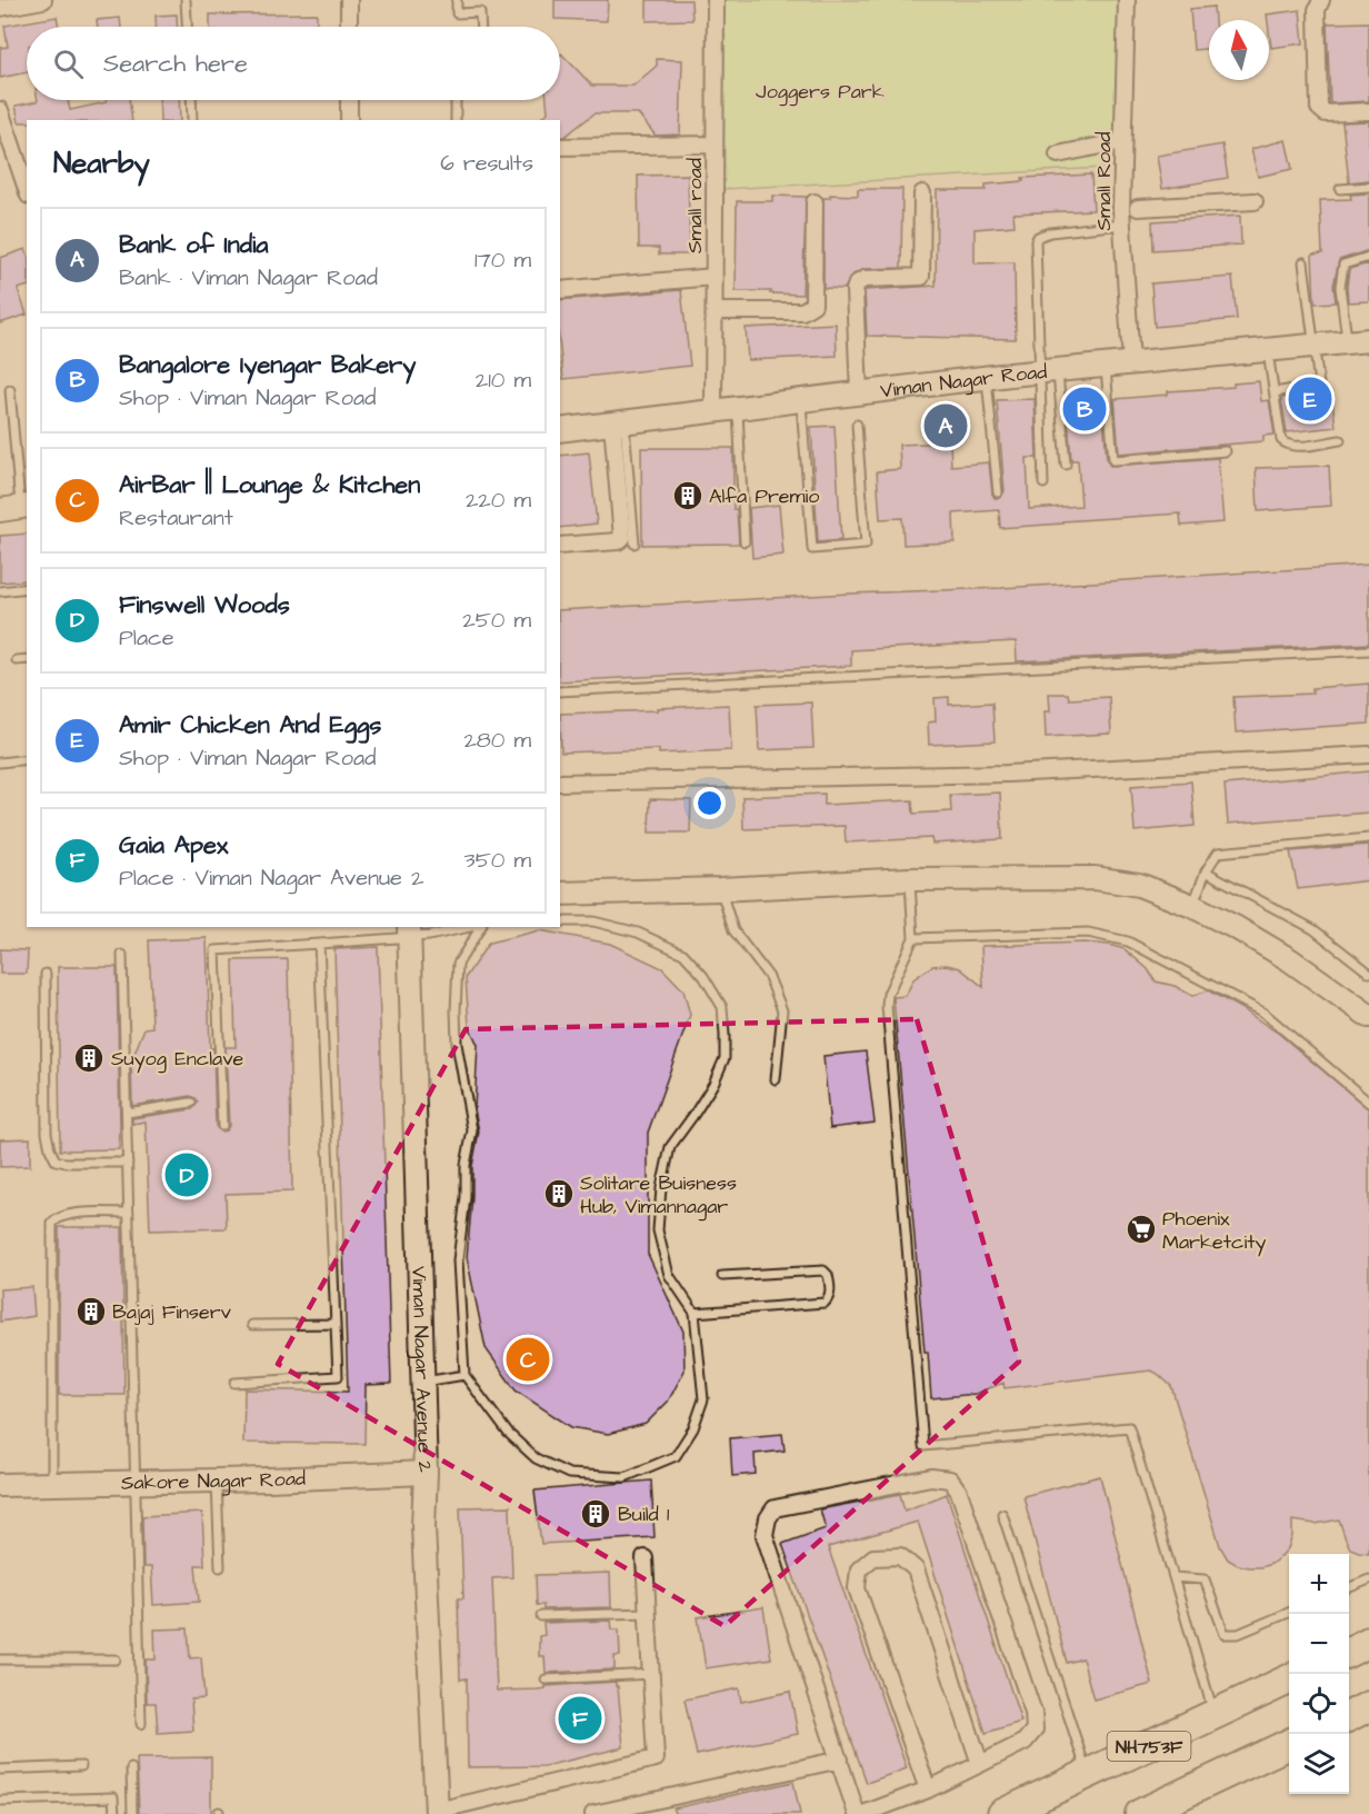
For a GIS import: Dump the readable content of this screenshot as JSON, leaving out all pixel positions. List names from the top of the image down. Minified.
{"streets":{"highway":["NH753F"],"street":["Small Road","Small road","Viman Nagar Road","Viman Nagar Avenue 2","Sakore Nagar Road"]},"crossings":[["Small Road","Viman Nagar Road"],["Small road","Viman Nagar Road"],["Viman Nagar Avenue 2","Sakore Nagar Road"]],"parks":["Joggers Park"],"places":{"building":["Alfa Premio","Suyog Enclave","Solitare Buisness Hub, Vimannagar","Bajaj Finserv","Build 1"],"supermarket":["Phoenix Marketcity"]},"north":"top","page":{"search":"Search here","heading":["Nearby","6 results"],"list":[{"mark":"A","name":"Bank of India","note":"Bank · Viman Nagar Road","value":"170 m"},{"mark":"B","name":"Bangalore Iyengar Bakery","note":"Shop · Viman Nagar Road","value":"210 m"},{"mark":"C","name":"AirBar || Lounge & Kitchen","note":"Restaurant","value":"220 m"},{"mark":"D","name":"Finswell Woods","note":"Place","value":"250 m"},{"mark":"E","name":"Amir Chicken And Eggs","note":"Shop · Viman Nagar Road","value":"280 m"},{"mark":"F","name":"Gaia Apex","note":"Place · Viman Nagar Avenue 2","value":"350 m"}],"pins":["E","B","A","D","C","F"],"map_buttons":["+","−"]}}
